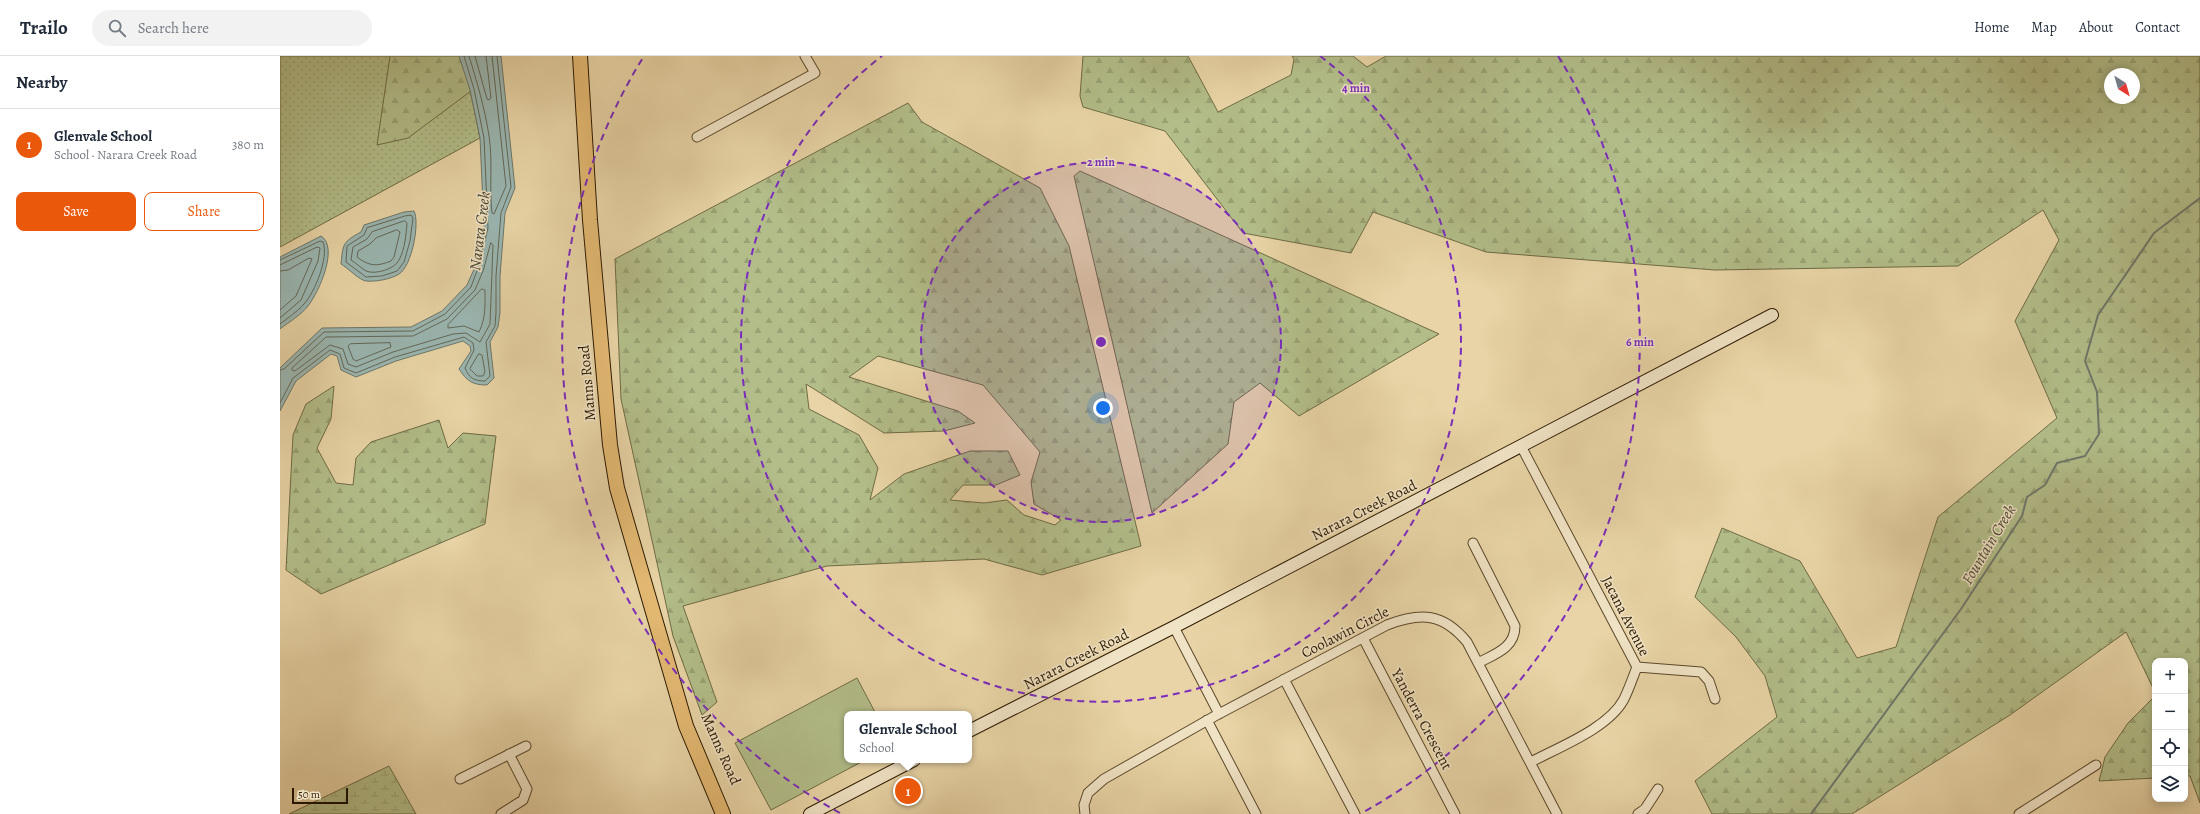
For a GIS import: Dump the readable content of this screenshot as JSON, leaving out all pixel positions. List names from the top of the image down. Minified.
{"streets":{"main road":["Manns Road"],"street":["Narara Creek Road","Jacana Avenue","Coolawin Circle","Yanderra Crescent"]},"crossings":[["Narara Creek Road","Jacana Avenue"],["Jacana Avenue","Coolawin Circle"],["Coolawin Circle","Yanderra Crescent"]],"water":["Narara Creek","Fountain Creek"],"scale_bar":"50 m","north":"bottom right","page":{"header":"Trailo","search":"Search here","nav":["Home","Map","About","Contact"],"heading":"Nearby","list":[{"mark":"1","name":"Glenvale School","note":"School · Narara Creek Road","value":"380 m"}],"buttons":["Save","Share"],"map_buttons":["+","−"],"popup":["Glenvale School","School"],"pins":"1","scale":"50 m"},"rings":["4 min","2 min","6 min"]}
